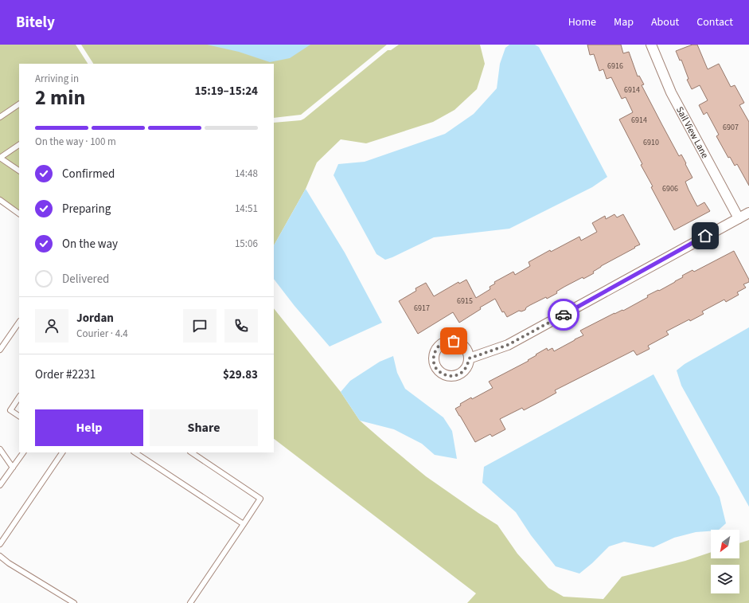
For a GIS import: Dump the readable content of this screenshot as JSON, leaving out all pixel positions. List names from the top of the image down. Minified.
{"streets":{"street":["Sail View Lane"]},"house_numbers":["6916","6914","6914","6907","6910","6906","6915","6917"],"north":"bottom left","page":{"header":"Bitely","nav":["Home","Map","About","Contact"],"heading":["2 min","Arriving in","15:19–15:24"],"panel":["Jordan","Courier · 4.4","Order #2231","$29.83"],"bar":"On the way · 100 m","list":[["Confirmed","14:48"],["Preparing","14:51"],["On the way","15:06"],"Delivered"],"buttons":["Help","Share"]}}
